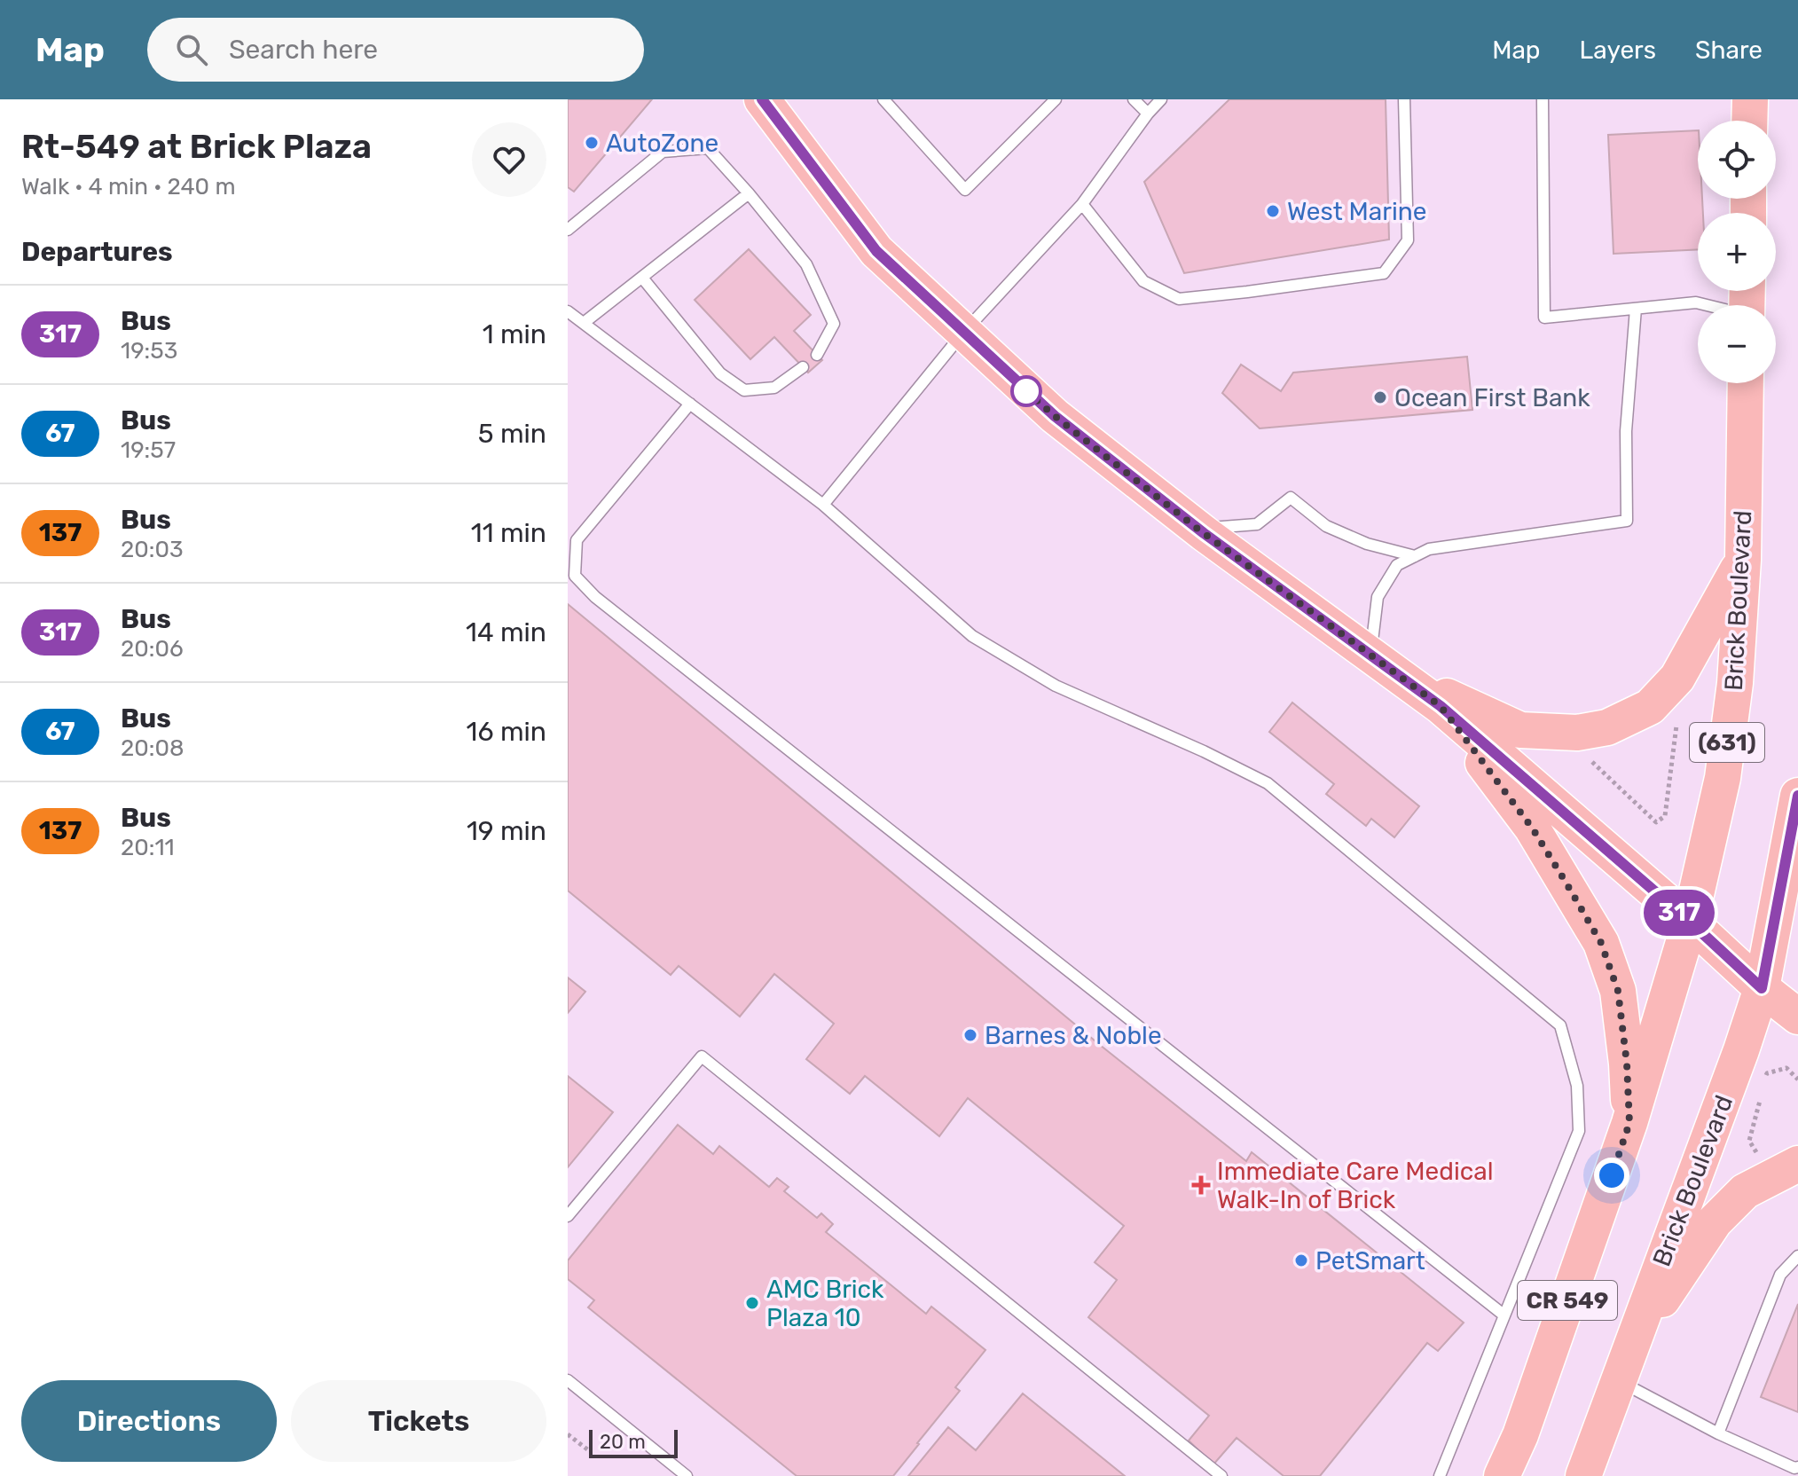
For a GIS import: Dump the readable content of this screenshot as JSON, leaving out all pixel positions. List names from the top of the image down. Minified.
{"streets":{"main road":["Brick Boulevard","(631)","CR 549"]},"crossings":[["Brick Boulevard","CR 549"]],"places":{"other":["AutoZone","West Marine","Ocean First Bank","Barnes & Noble","PetSmart","AMC Brick Plaza 10"],"health":["Immediate Care Medical Walk-In of Brick"]},"lines":["bus line 317"],"scale_bar":"20 m","page":{"header":"Map","search":"Search here","nav":["Map","Layers","Share"],"heading":[["Rt-549 at Brick Plaza","Walk · 4 min · 240 m"],"Departures"],"on_map":"317","map_buttons":["+","−"],"list":[{"mark":"317","name":"Bus","note":"19:53","value":"1 min"},{"mark":"67","name":"Bus","note":"19:57","value":"5 min"},{"mark":"137","name":"Bus","note":"20:03","value":"11 min"},{"mark":"317","name":"Bus","note":"20:06","value":"14 min"},{"mark":"67","name":"Bus","note":"20:08","value":"16 min"},{"mark":"137","name":"Bus","note":"20:11","value":"19 min"}],"buttons":["Directions","Tickets"],"scale":"20 m"}}
